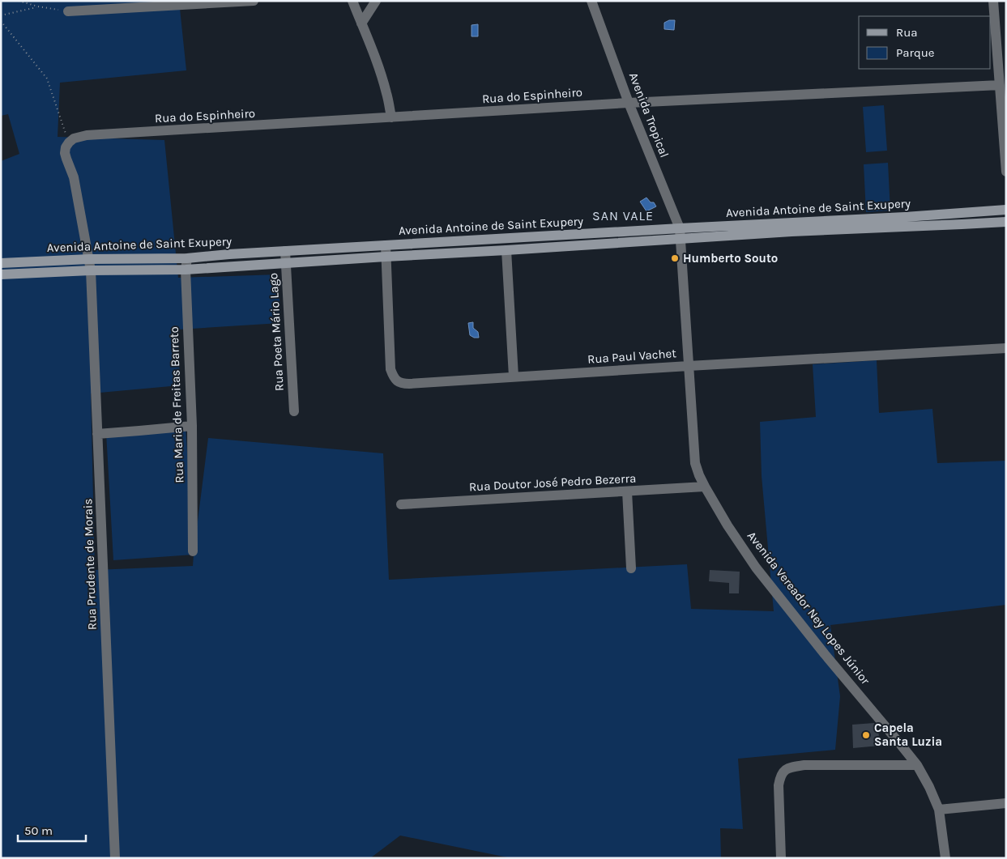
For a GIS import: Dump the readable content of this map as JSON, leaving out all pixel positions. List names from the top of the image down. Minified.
{"streets":{"street":["Rua do Espinheiro","Avenida Tropical","Avenida Antoine de Saint Exupery","Rua Poeta Mário Lago","Rua Paul Vachet","Rua Maria de Freitas Barreto","Rua Doutor José Pedro Bezerra","Rua Prudente de Morais","Avenida Vereador Ney Lopes Júnior"]},"crossings":[["Rua do Espinheiro","Avenida Tropical"],["Rua do Espinheiro","Rua Prudente de Morais"],["Avenida Tropical","Avenida Antoine de Saint Exupery"],["Avenida Tropical","Avenida Vereador Ney Lopes Júnior"],["Avenida Antoine de Saint Exupery","Rua Poeta Mário Lago"],["Avenida Antoine de Saint Exupery","Rua Paul Vachet"],["Avenida Antoine de Saint Exupery","Rua Maria de Freitas Barreto"],["Avenida Antoine de Saint Exupery","Rua Prudente de Morais"],["Avenida Antoine de Saint Exupery","Avenida Vereador Ney Lopes Júnior"],["Rua Paul Vachet","Avenida Vereador Ney Lopes Júnior"],["Rua Doutor José Pedro Bezerra","Avenida Vereador Ney Lopes Júnior"]],"districts":["SAN VALE"],"places":["Humberto Souto","Capela Santa Luzia"],"legend":["Rua","Parque"],"scale_bar":"50 m"}
